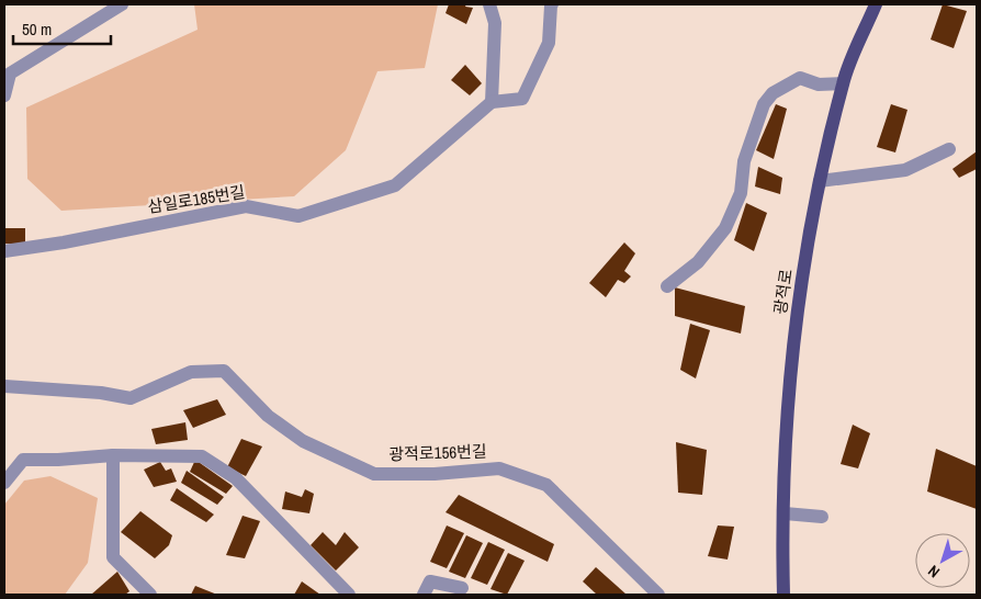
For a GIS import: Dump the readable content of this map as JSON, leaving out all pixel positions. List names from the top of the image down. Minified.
{"streets":{"main road":["광적로"],"street":["삼일로185번길","광적로156번길"]},"scale_bar":"50 m","north":"bottom left"}
